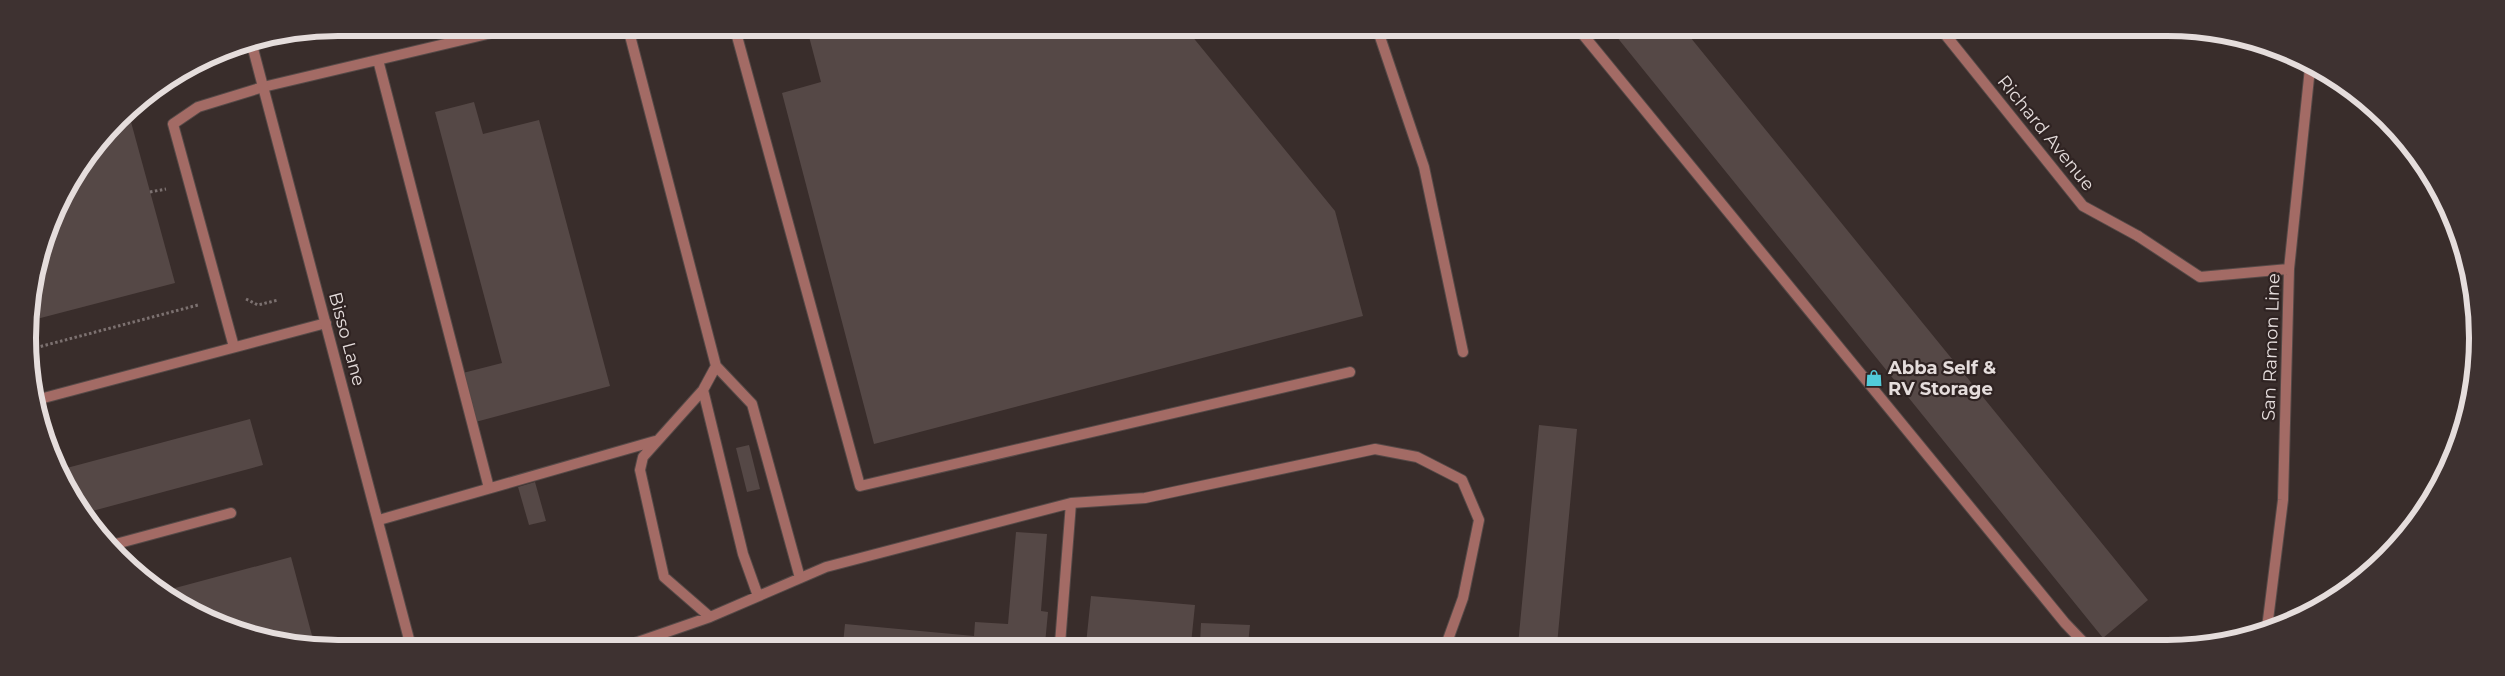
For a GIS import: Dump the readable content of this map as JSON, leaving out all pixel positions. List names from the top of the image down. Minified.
{"streets":{"street":["Richard Avenue","Bisso Lane","San Ramon Line"]},"crossings":[["Richard Avenue","San Ramon Line"]],"places":{"shop":["Abba Self & RV Storage"]}}
